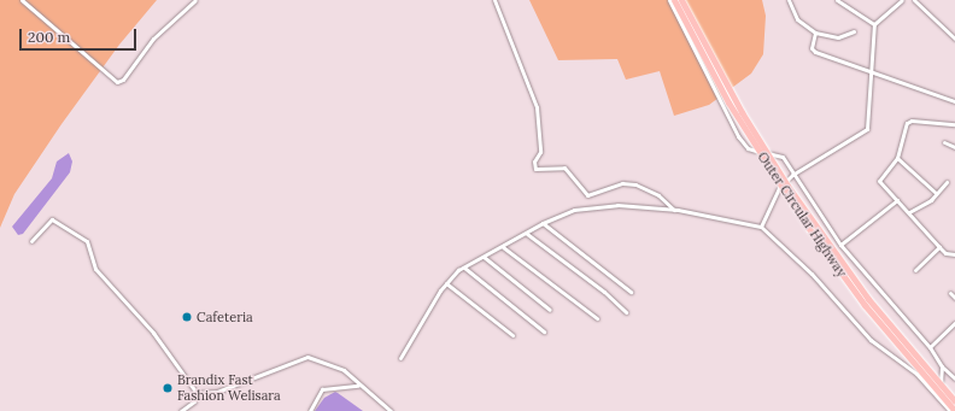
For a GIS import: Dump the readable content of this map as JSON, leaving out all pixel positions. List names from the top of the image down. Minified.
{"streets":{"highway":["Outer Circular Highway"]},"places":["Cafeteria","Brandix Fast Fashion Welisara"],"scale_bar":"200 m"}
